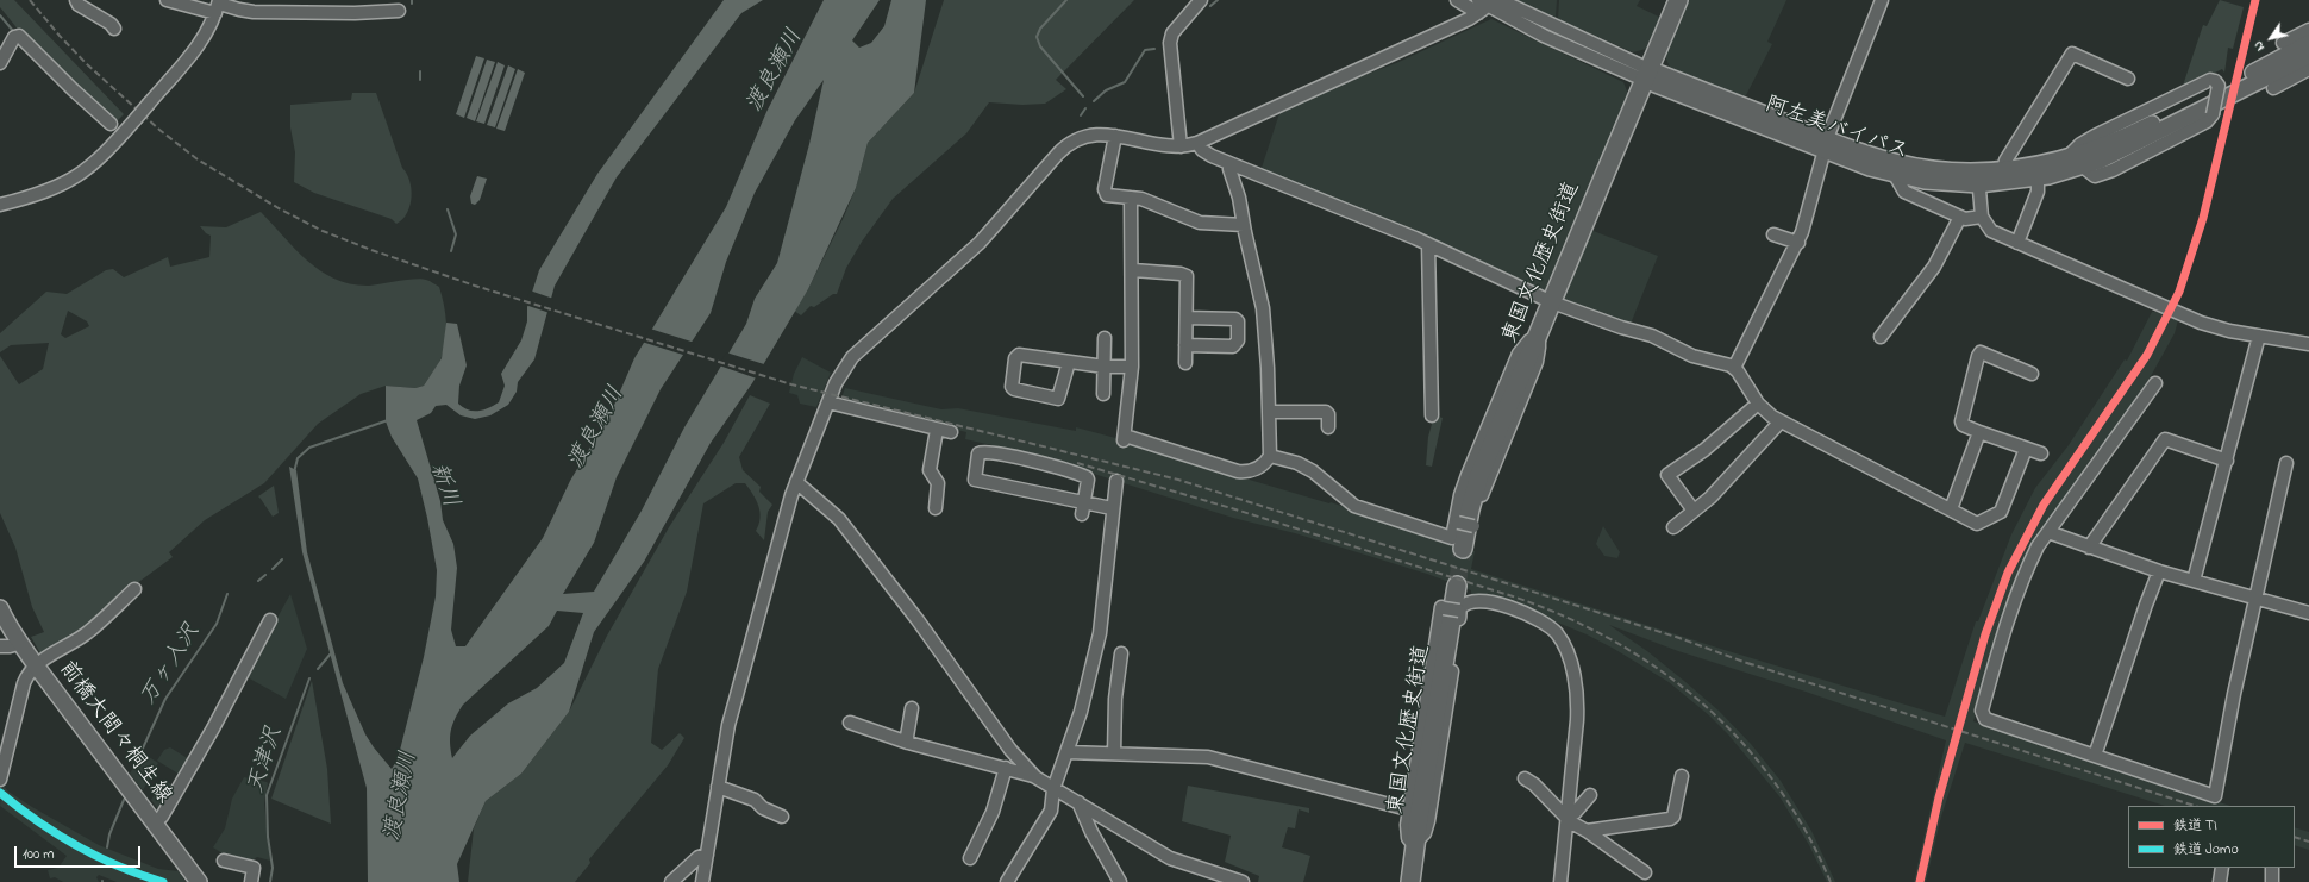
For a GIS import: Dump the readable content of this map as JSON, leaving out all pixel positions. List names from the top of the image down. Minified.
{"streets":{"highway":["東国文化歴史街道"],"main road":["阿左美バイパス","前橋大間々桐生線"]},"crossings":[["阿左美バイパス","東国文化歴史街道"]],"water":["渡良瀬川","新川","万ヶ入沢","天津沢"],"lines":["rail line TI","rail line Jomo"],"legend":["鉄道 TI","鉄道 Jomo"],"scale_bar":"100 m","north":"bottom left"}
